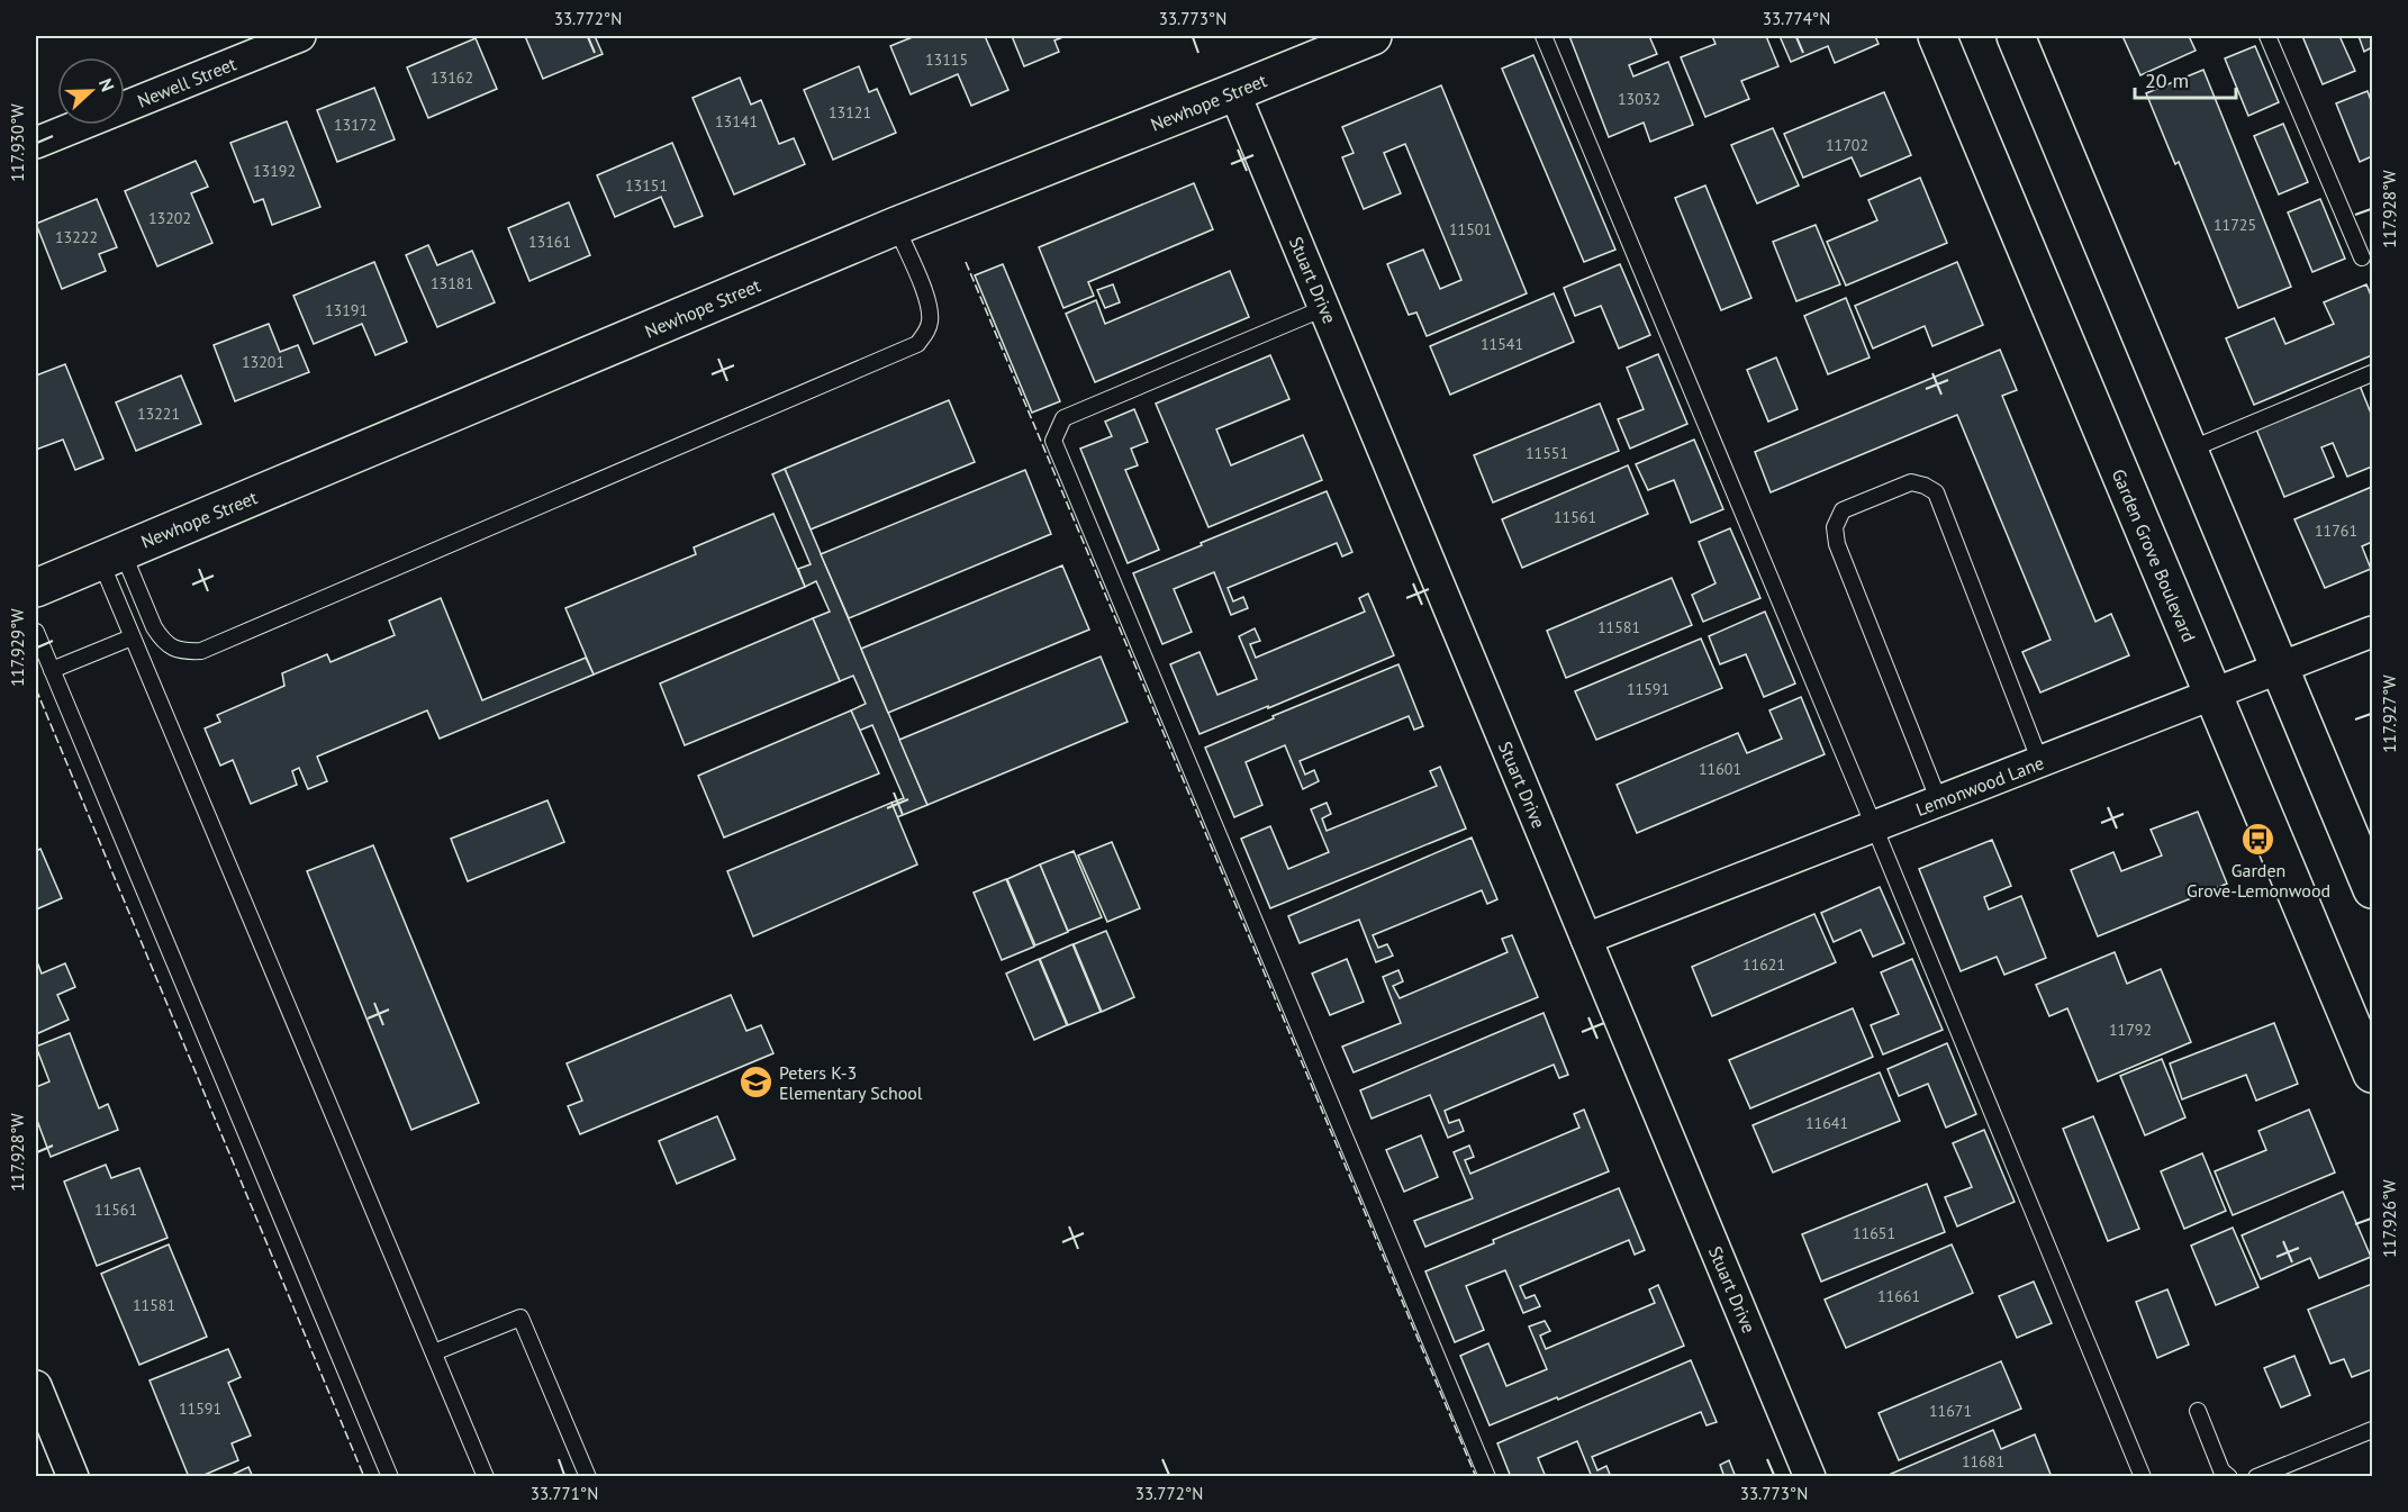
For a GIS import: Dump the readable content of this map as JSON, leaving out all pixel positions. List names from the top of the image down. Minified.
{"streets":{"main road":["Newhope Street","Garden Grove Boulevard"],"street":["Newell Street","Stuart Drive","Lemonwood Lane"]},"crossings":[["Newhope Street","Stuart Drive"],["Stuart Drive","Lemonwood Lane"],["Garden Grove Boulevard","Lemonwood Lane"]],"places":{"bus stop":["Garden Grove-Lemonwood"],"school or university":["Peters K-3 Elementary School"]},"house_numbers":["13115","13162","13032","13121","13141","13172","11702","13192","13151","13202","11725","11501","13222","13161","13181","13191","11541","13201","13221","11551","11561","11761","11581","11591","11601","11621","11792","11641","11561","11651","11661","11581","11591","11671","11681"],"scale_bar":"20 m","north":"right","coordinates":["33.772°N","33.773°N","33.774°N","117.930°W","117.928°W","117.929°W","117.927°W","117.926°W","33.771°N"]}
